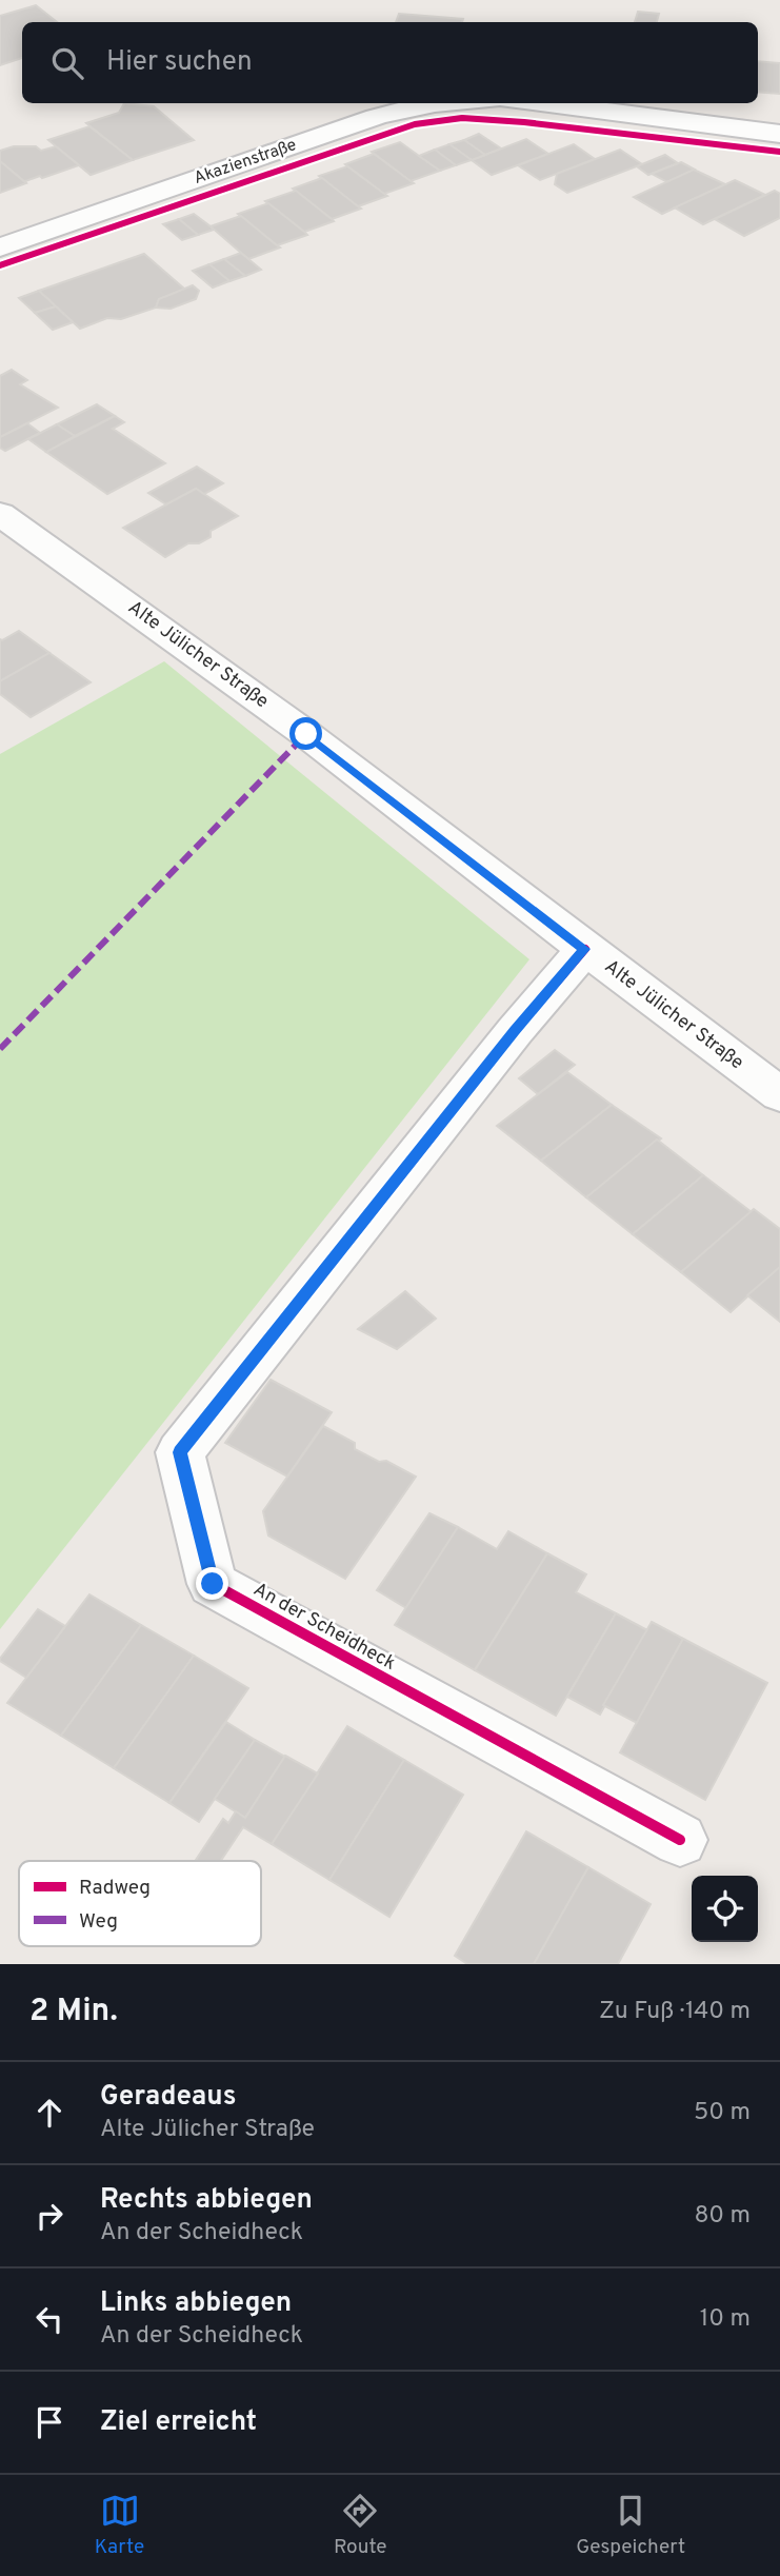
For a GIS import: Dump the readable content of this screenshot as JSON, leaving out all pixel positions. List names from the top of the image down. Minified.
{"streets":{"street":["Akazienstraße","Alte Jülicher Straße","An der Scheidheck"]},"crossings":[["Alte Jülicher Straße","An der Scheidheck"]],"legend":["Radweg","Weg"],"page":{"search":"Hier suchen","heading":["2 Min.","Zu Fuß · 140 m"],"list":[["Geradeaus","Alte Jülicher Straße","50 m"],["Rechts abbiegen","An der Scheidheck","80 m"],["Links abbiegen","An der Scheidheck","10 m"],"Ziel erreicht"],"nav":["Karte","Route","Gespeichert"]}}
